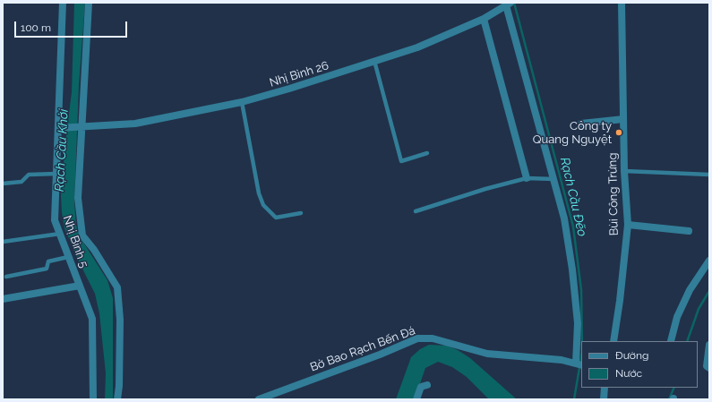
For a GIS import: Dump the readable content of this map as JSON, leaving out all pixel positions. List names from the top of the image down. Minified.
{"streets":{"street":["Nhị Bình 26","Bùi Công Trừng","Nhị Bình 5","Bờ Bao Rạch Bến Đá"]},"crossings":[["Nhị Bình 26","Nhị Bình 5"]],"water":["Rạch Cầu Khởi","Rạch Cầu Đẽo"],"places":["Công ty Quang Nguyệt"],"legend":["Đường","Nước"],"scale_bar":"100 m"}
